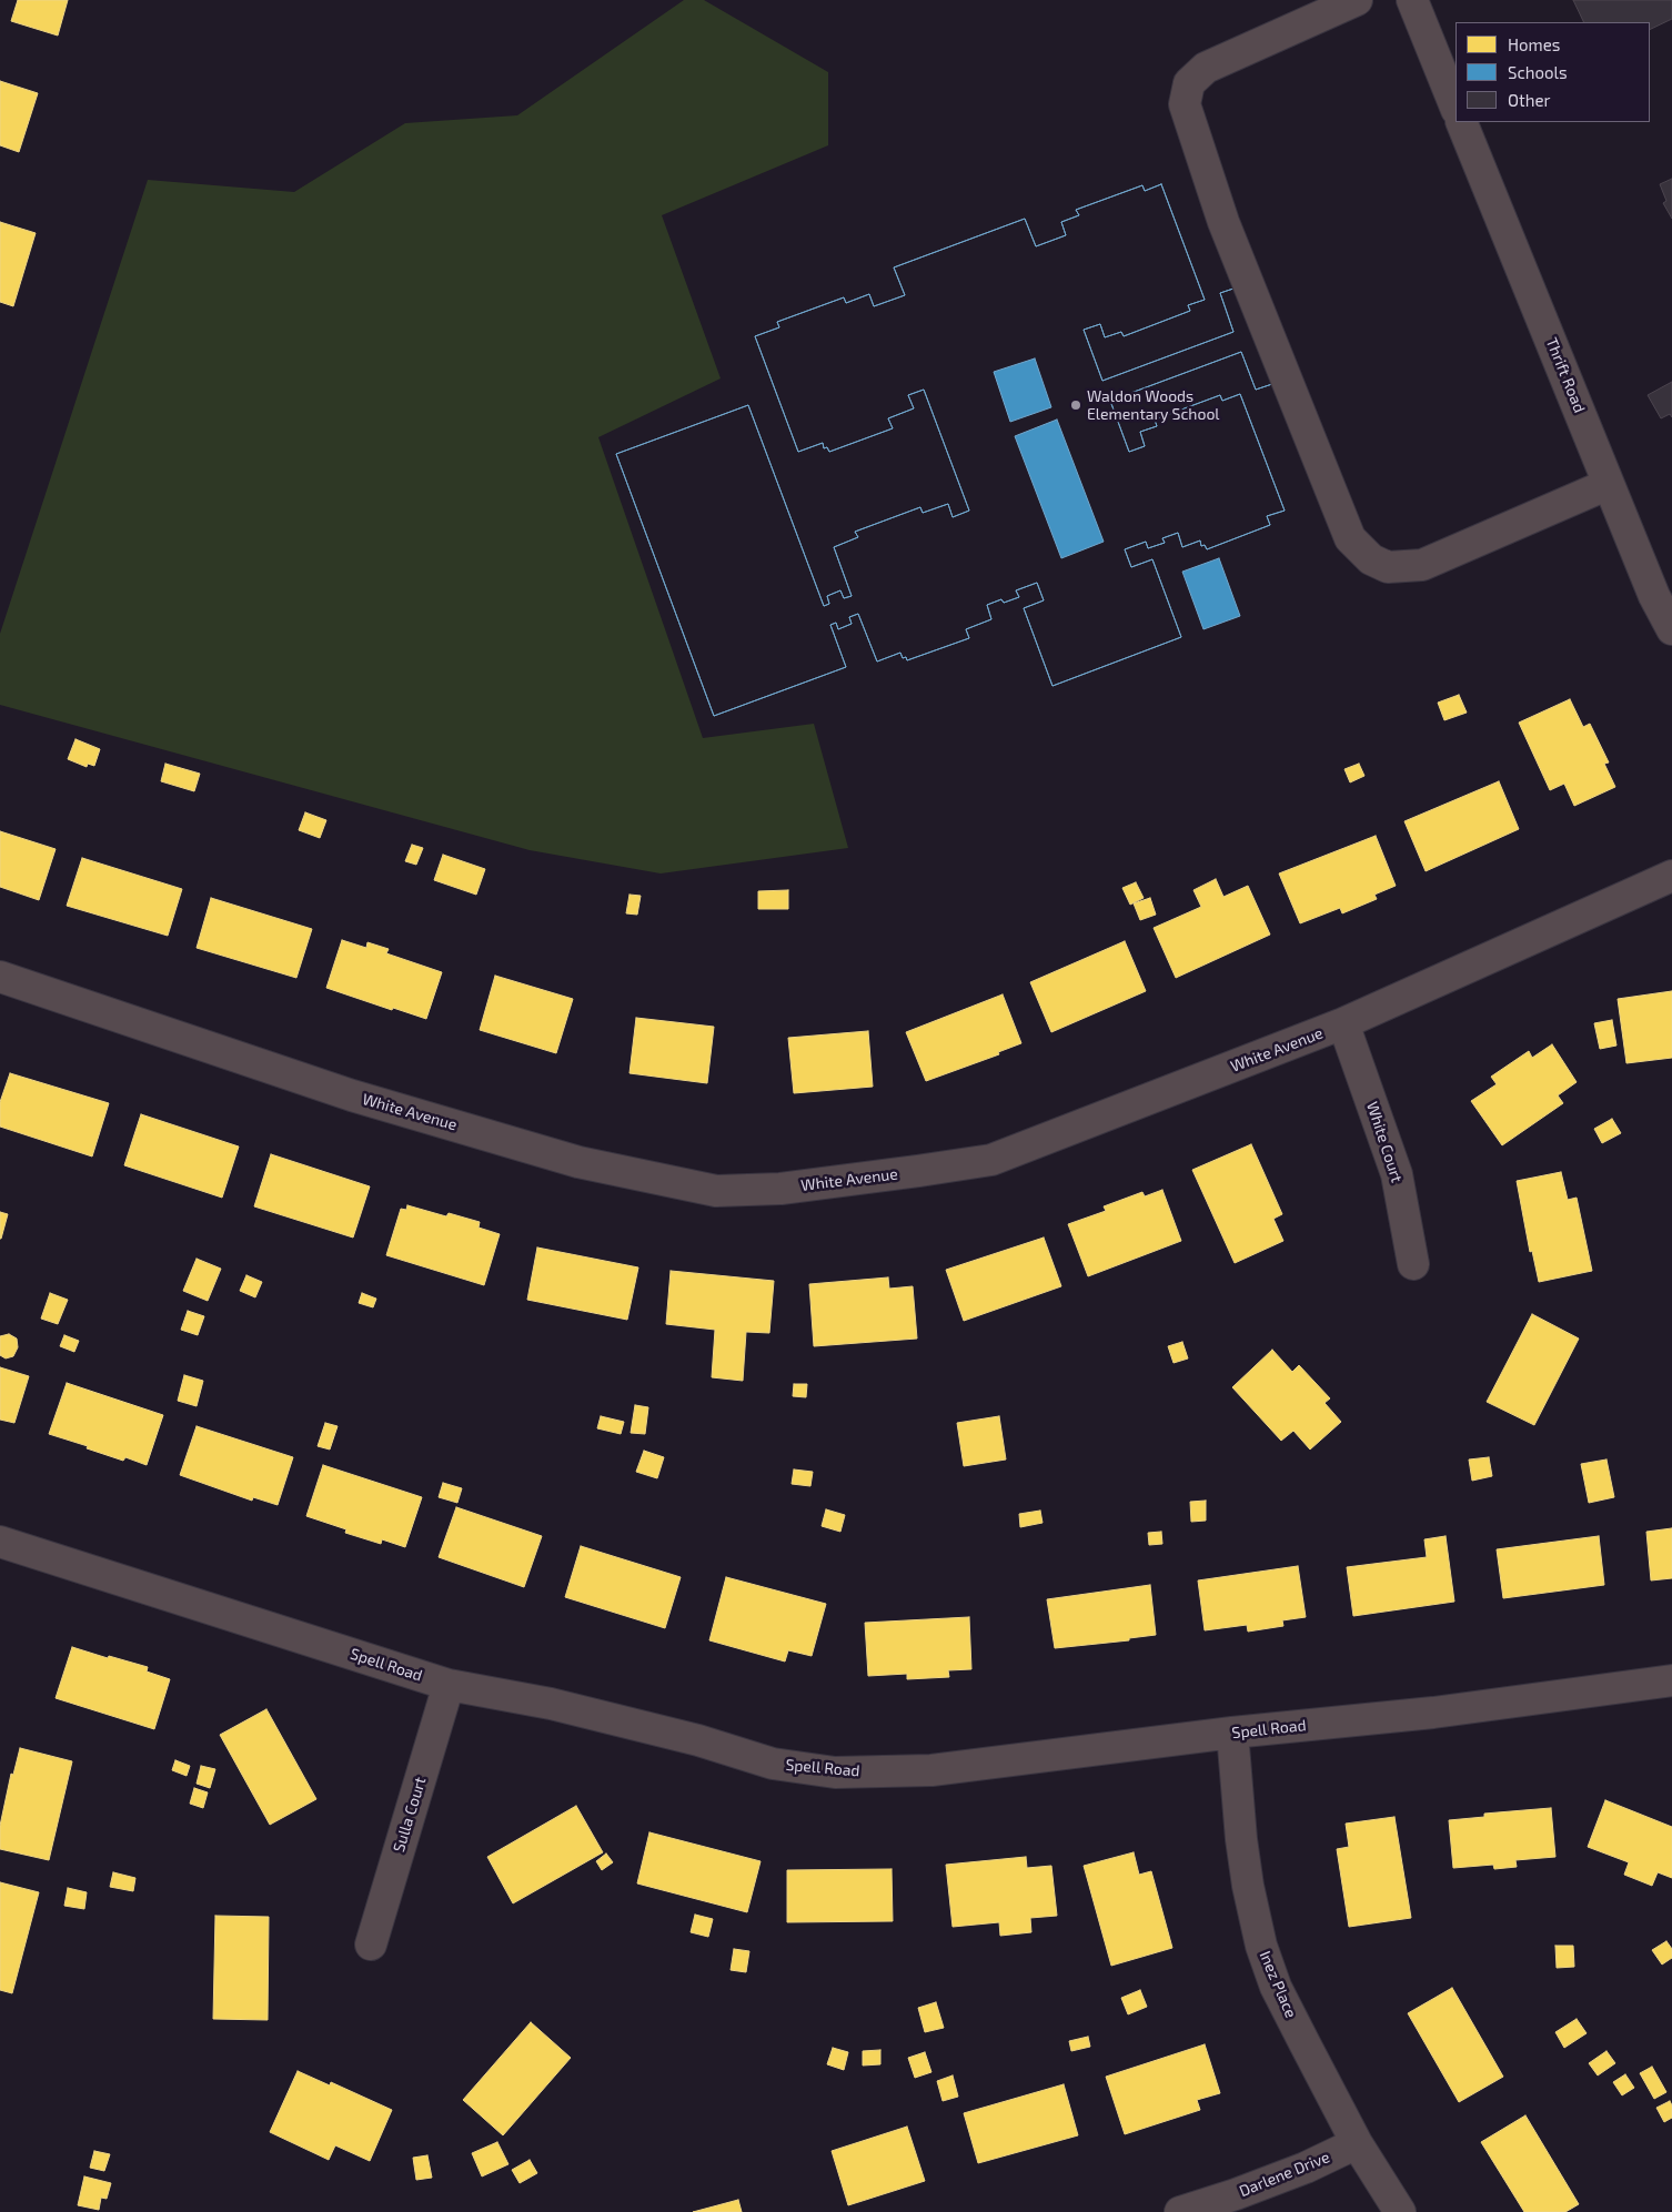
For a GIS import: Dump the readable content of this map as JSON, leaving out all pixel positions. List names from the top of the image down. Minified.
{"streets":{"street":["Thrift Road","White Avenue","White Court","Spell Road","Sulla Court","Inez Place","Darlene Drive"]},"crossings":[["White Avenue","White Court"],["Spell Road","Sulla Court"],["Spell Road","Inez Place"],["Inez Place","Darlene Drive"]],"places":["Waldon Woods Elementary School"],"legend":["Homes","Schools","Other"]}
